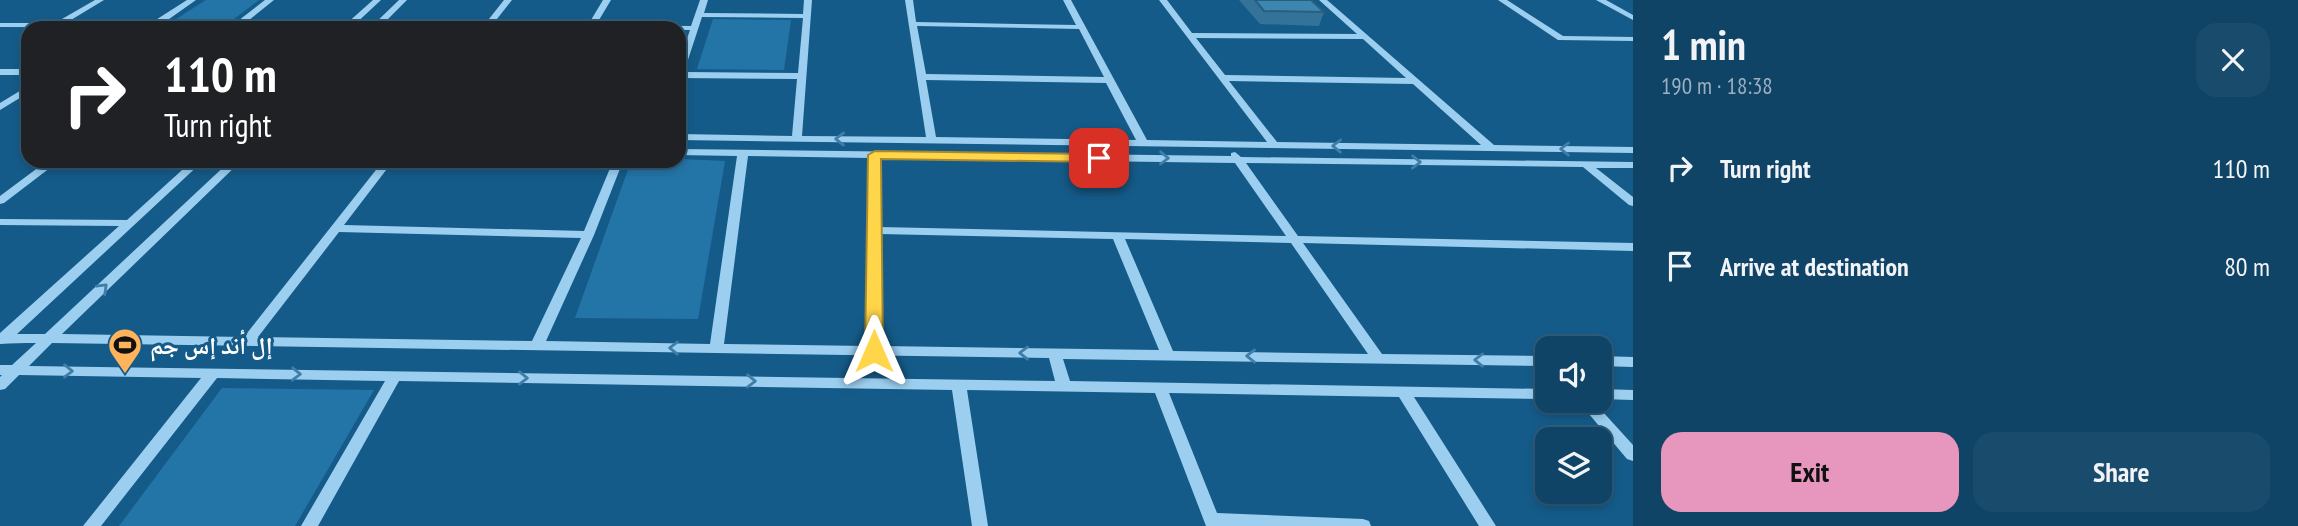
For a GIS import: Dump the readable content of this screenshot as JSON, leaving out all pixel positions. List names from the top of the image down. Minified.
{"places":{"sports":["إل أند إس جم"]},"page":{"heading":["1 min","190 m · 18:38"],"turn":["110 m","Turn right"],"list":[{"name":"Turn right","value":"110 m"},{"name":"Arrive at destination","value":"80 m"}],"buttons":["Exit","Share"]}}
